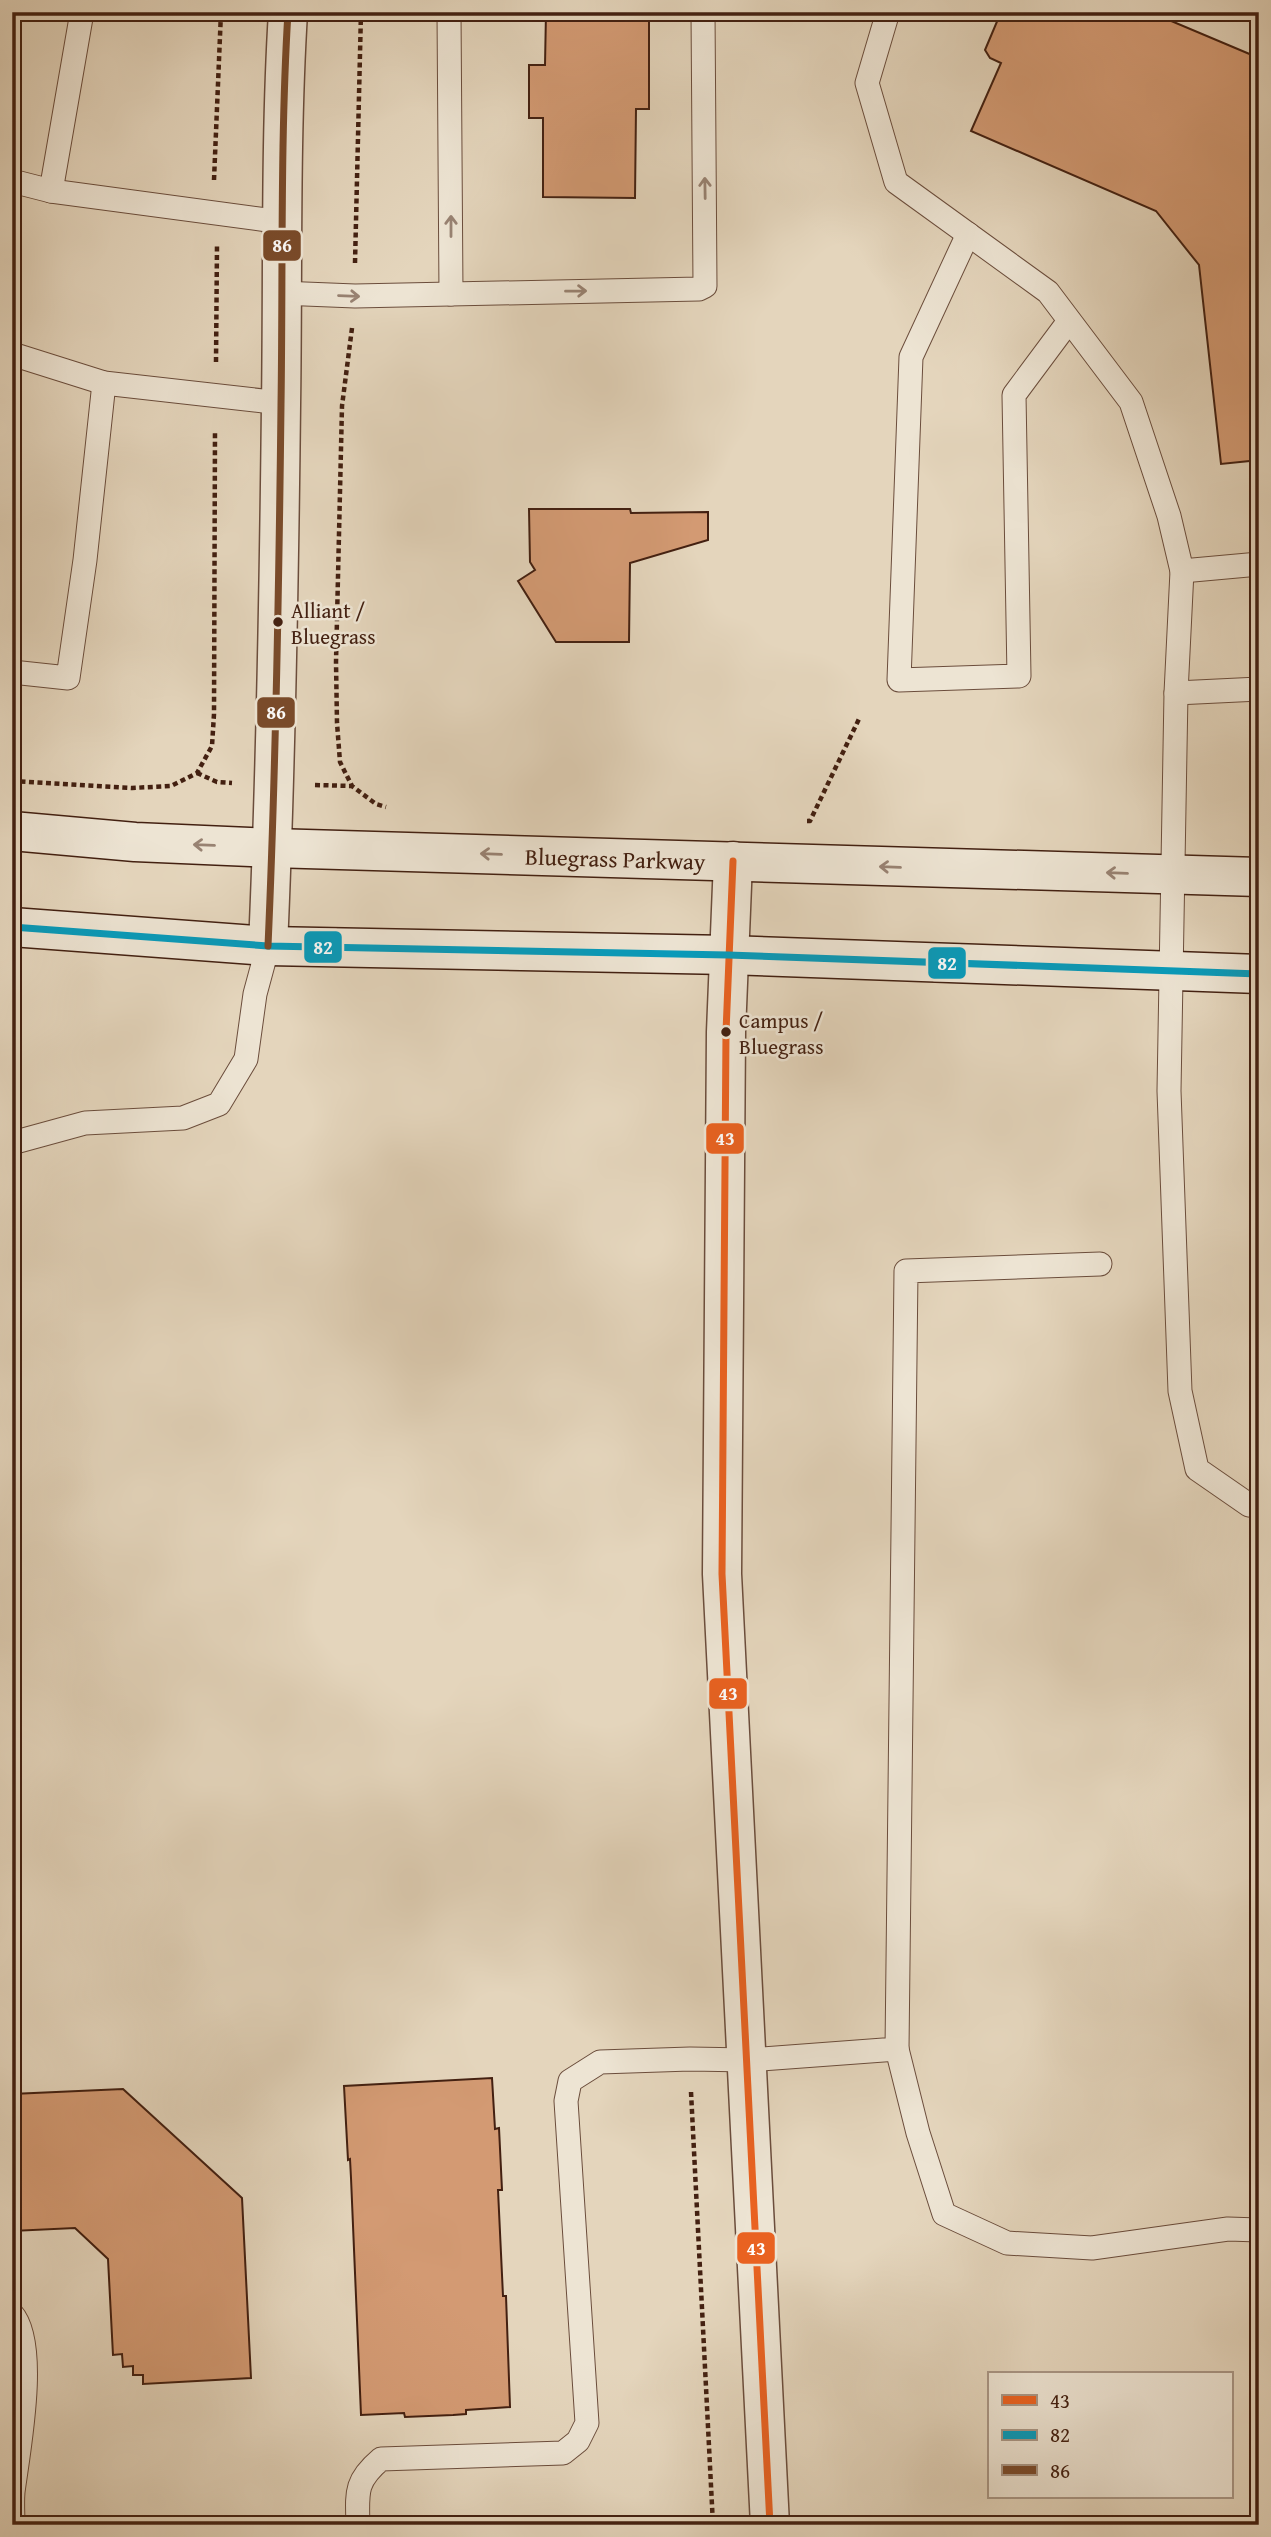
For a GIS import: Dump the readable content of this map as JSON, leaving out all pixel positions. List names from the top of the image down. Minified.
{"streets":{"street":["Bluegrass Parkway"]},"places":["Alliant / Bluegrass","Campus / Bluegrass"],"lines":["transit line 86","transit line 43","transit line 82"],"legend":["43","82","86"]}
